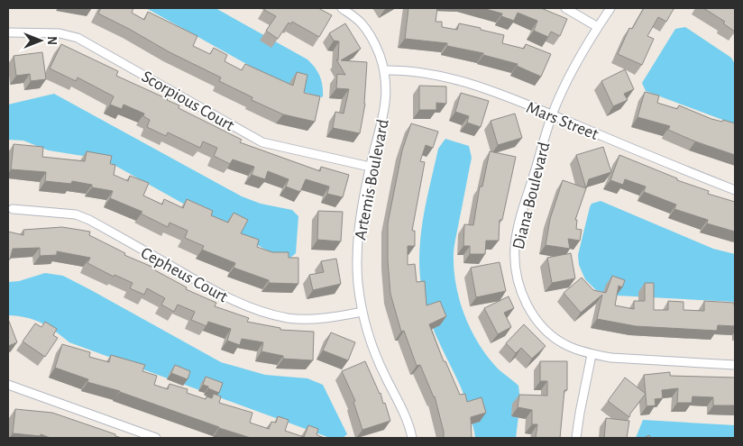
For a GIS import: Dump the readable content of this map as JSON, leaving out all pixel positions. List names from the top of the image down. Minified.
{"streets":{"street":["Scorpious Court","Mars Street","Artemis Boulevard","Diana Boulevard","Cepheus Court"]},"crossings":[["Scorpious Court","Artemis Boulevard"],["Mars Street","Artemis Boulevard"],["Mars Street","Diana Boulevard"],["Artemis Boulevard","Cepheus Court"]],"north":"right"}
